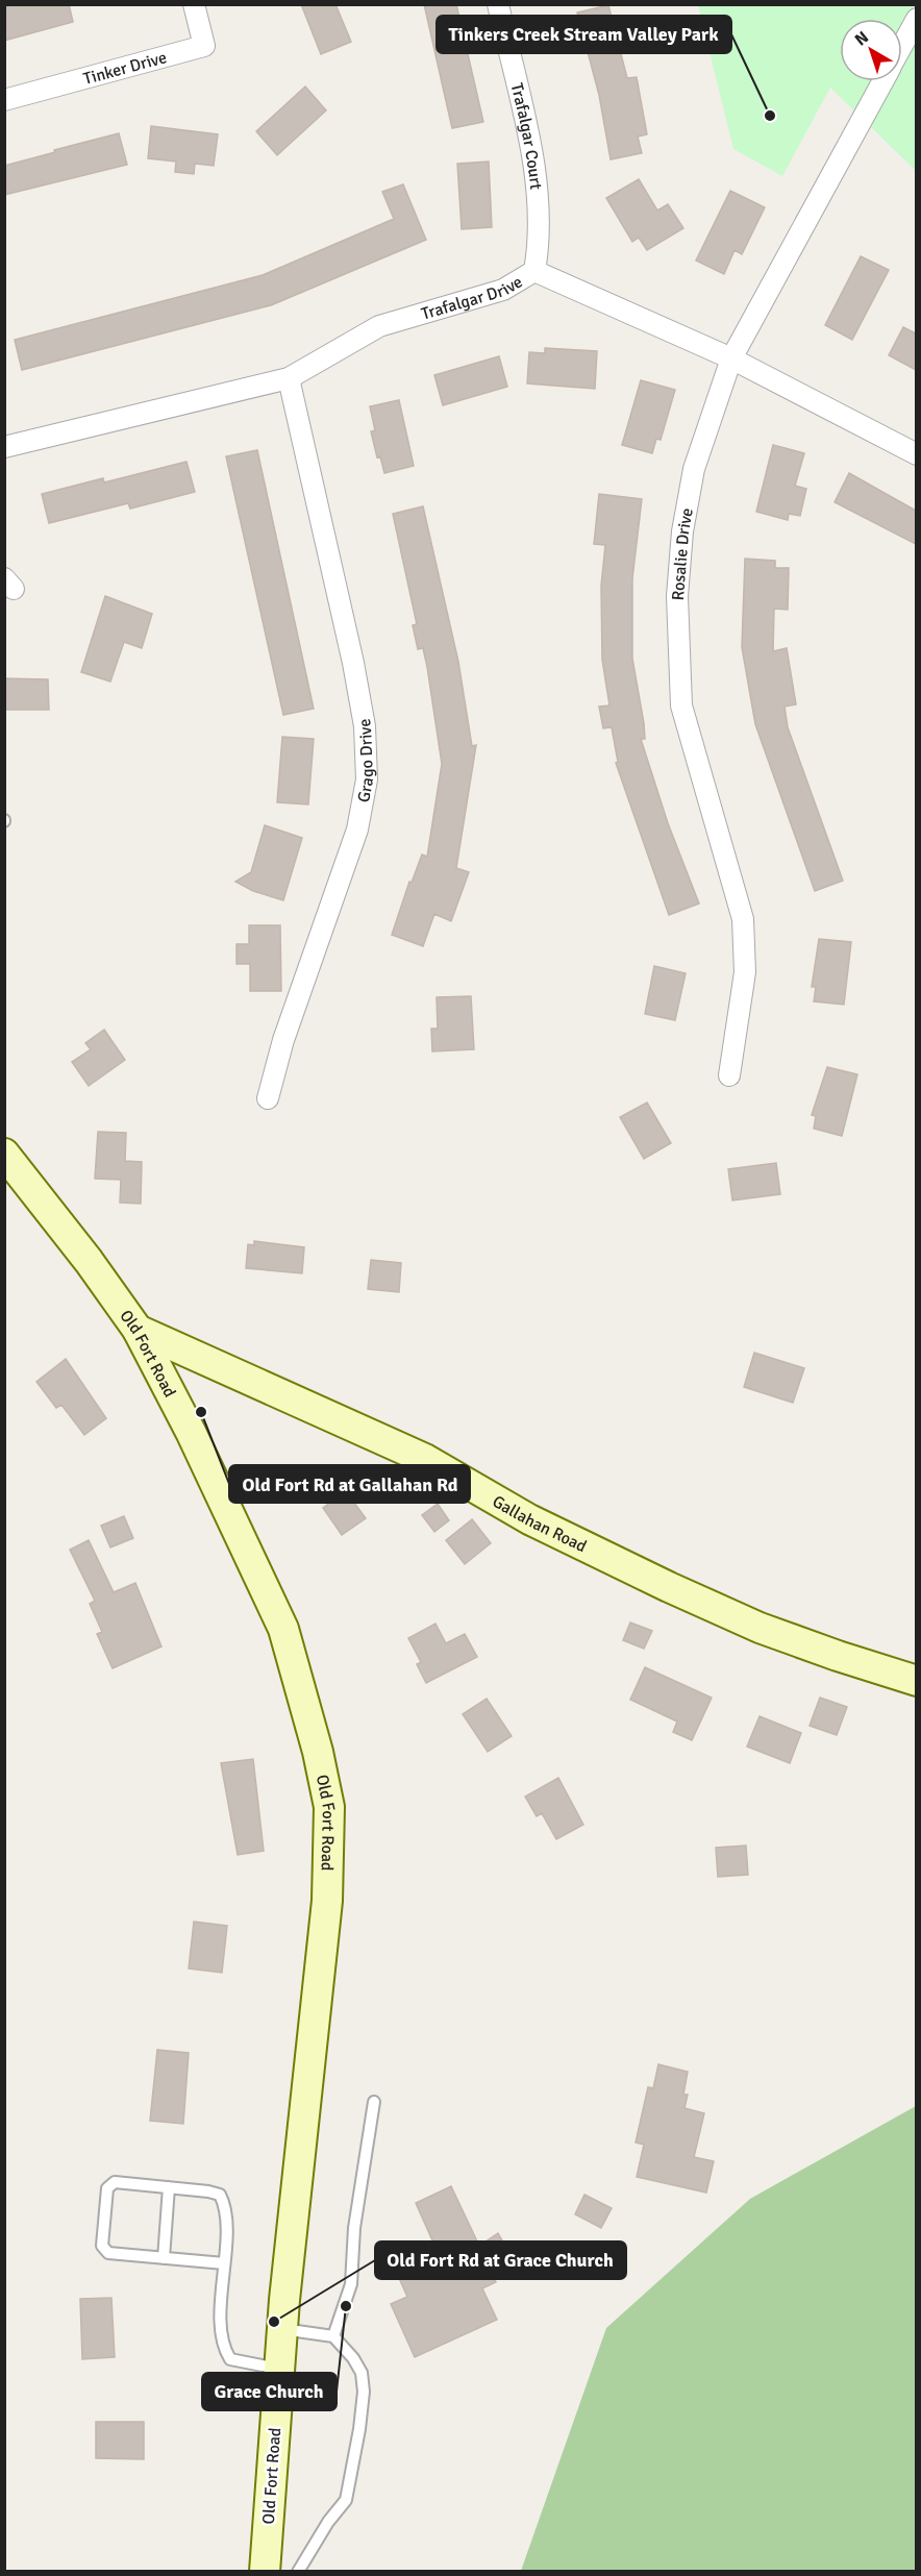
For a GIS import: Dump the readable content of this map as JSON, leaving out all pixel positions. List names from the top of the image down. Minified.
{"streets":{"main road":["Old Fort Road","Gallahan Road"],"street":["Tinker Drive","Trafalgar Court","Trafalgar Drive","Rosalie Drive","Grago Drive"]},"crossings":[["Trafalgar Court","Trafalgar Drive"],["Trafalgar Drive","Rosalie Drive"],["Trafalgar Drive","Grago Drive"],["Old Fort Road","Gallahan Road"]],"places":["Tinkers Creek Stream Valley Park","Old Fort Rd at Gallahan Rd","Grace Church","Old Fort Rd at Grace Church"],"north":"top left"}
